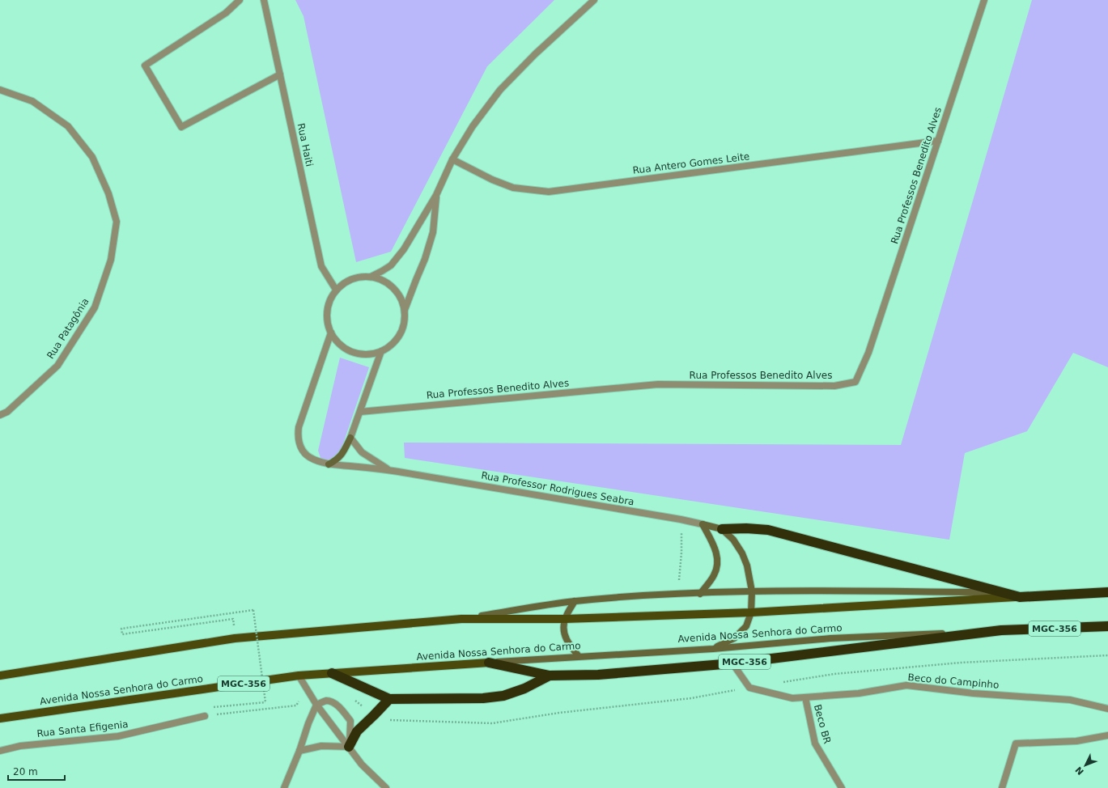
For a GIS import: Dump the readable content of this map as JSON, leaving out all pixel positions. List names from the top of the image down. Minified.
{"streets":{"highway":["MGC-356"],"main road":["Rua Professor Rodrigues Seabra","Avenida Nossa Senhora do Carmo"],"street":["Rua Haiti","Rua Antero Gomes Leite","Rua Professos Benedito Alves","Rua Patagônia","Beco do Campinho","Beco BR","Rua Santa Efigenia"]},"crossings":[["Rua Haiti","Rua Professor Rodrigues Seabra"],["Rua Antero Gomes Leite","Rua Professos Benedito Alves"],["MGC-356","Avenida Nossa Senhora do Carmo"],["MGC-356","Beco do Campinho"],["Beco do Campinho","Beco BR"]],"scale_bar":"20 m","north":"bottom left"}
